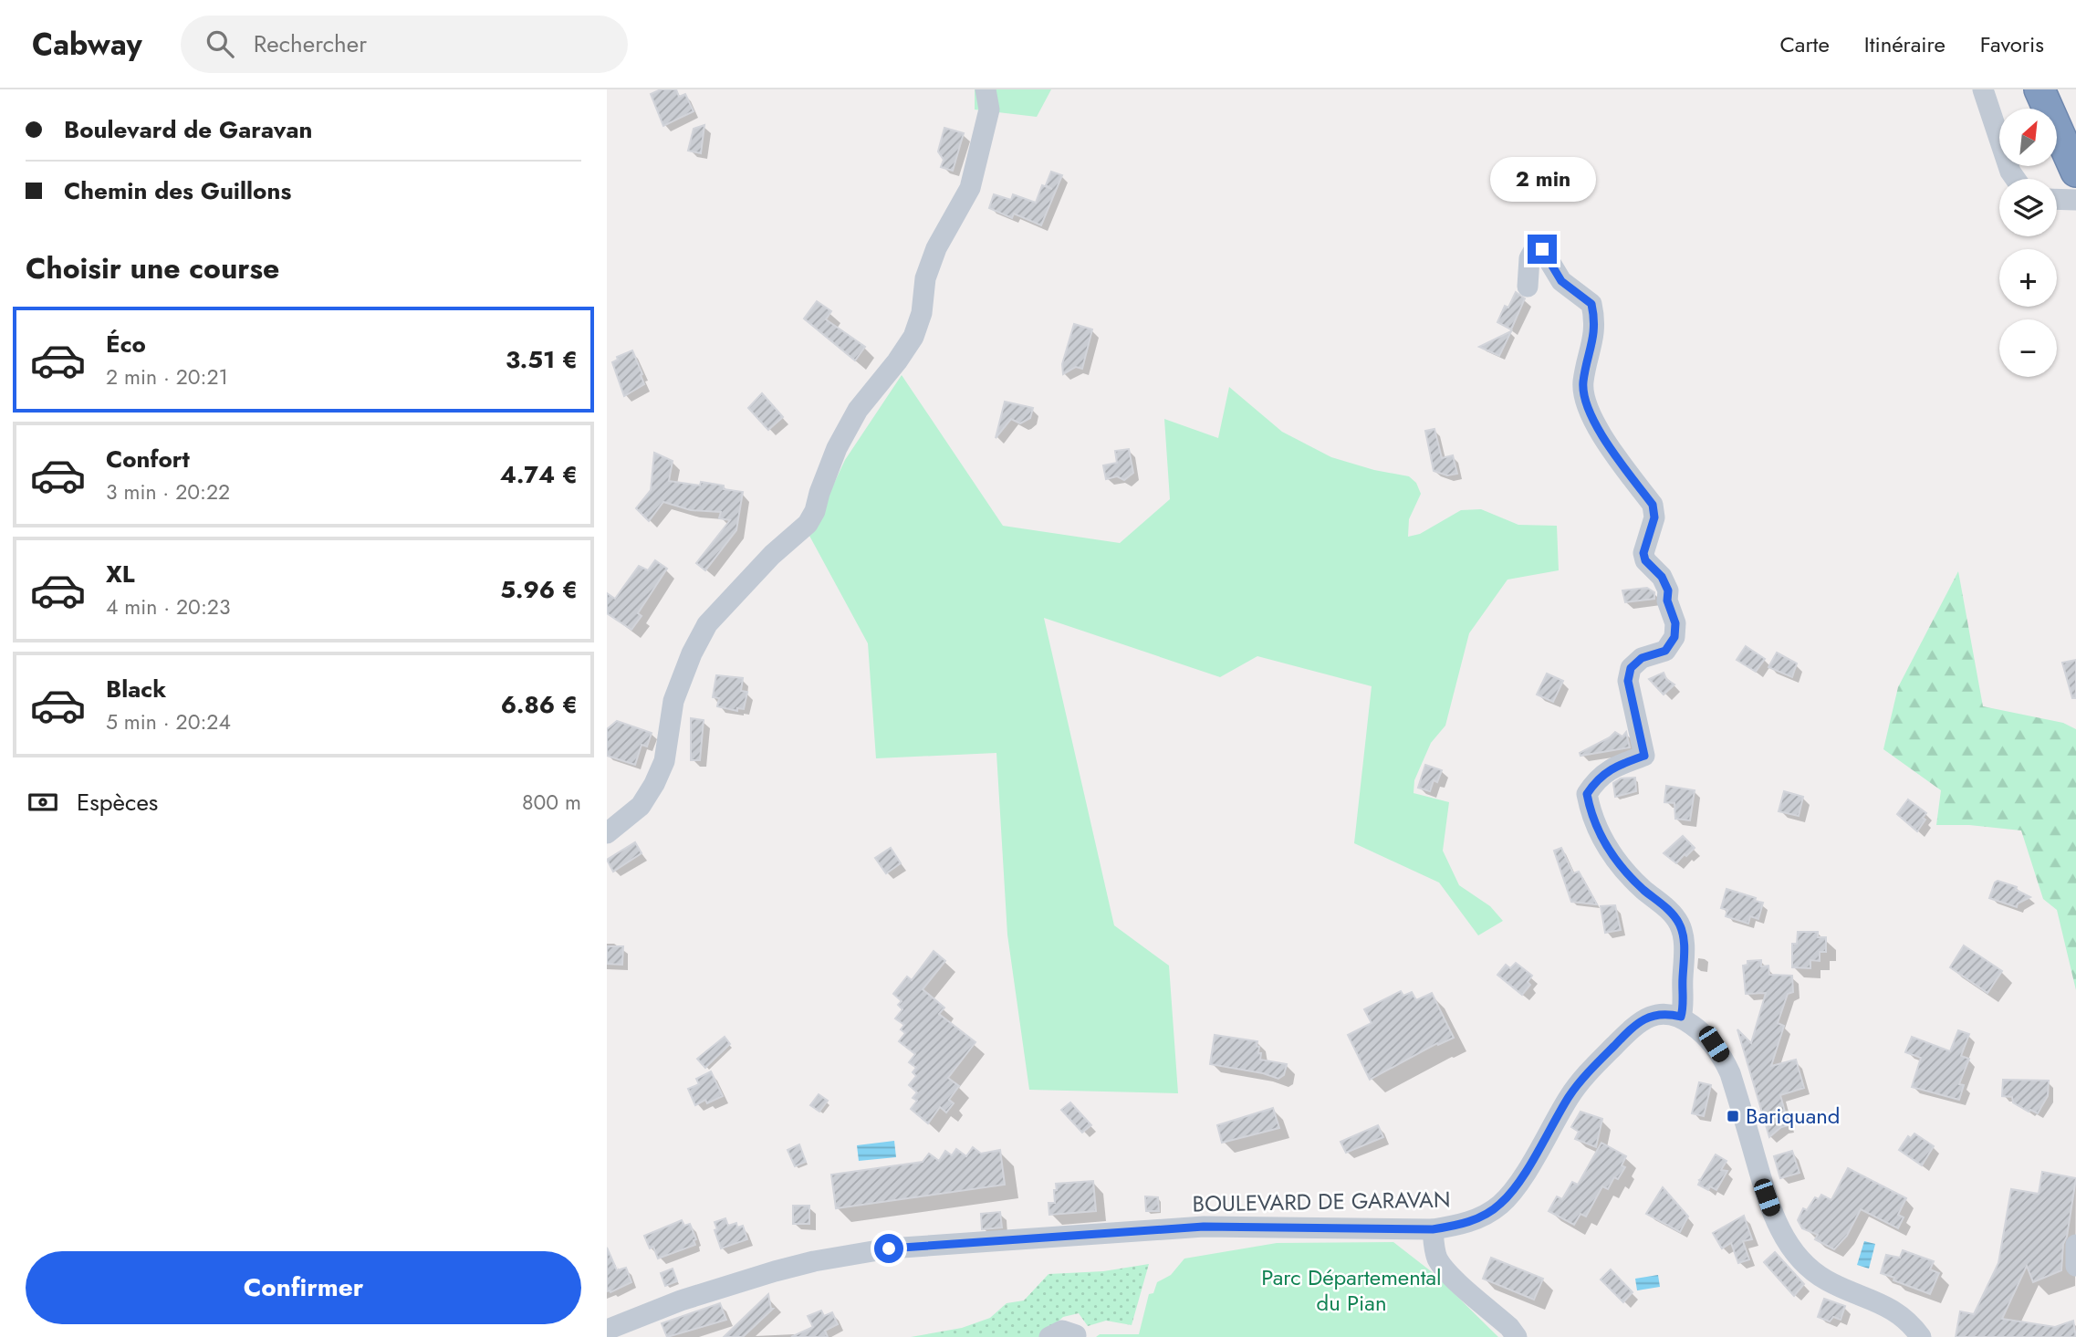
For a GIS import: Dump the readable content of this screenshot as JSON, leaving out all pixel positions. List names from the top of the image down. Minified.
{"streets":{"street":["BOULEVARD DE GARAVAN"]},"parks":["Parc Départemental du Pian"],"places":{"transit":["Bariquand"]},"north":"top right","page":{"header":"Cabway","search":"Rechercher","nav":["Carte","Itinéraire","Favoris"],"banner":["Boulevard de Garavan","Chemin des Guillons"],"map_buttons":["+","−"],"bubble":"2 min","heading":"Choisir une course","list":[{"name":"Éco","note":"2 min · 20:21","value":"3.51 €"},{"name":"Confort","note":"3 min · 20:22","value":"4.74 €"},{"name":"XL","note":"4 min · 20:23","value":"5.96 €"},{"name":"Black","note":"5 min · 20:24","value":"6.86 €"}],"pay":["Espèces","800 m"],"buttons":"Confirmer"}}
